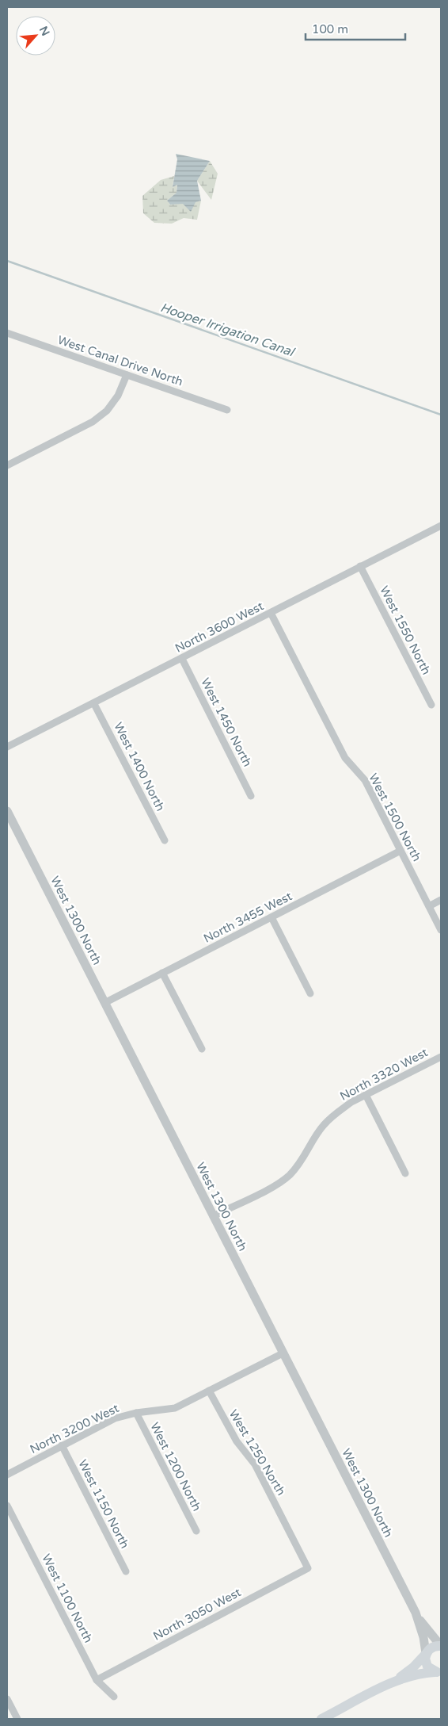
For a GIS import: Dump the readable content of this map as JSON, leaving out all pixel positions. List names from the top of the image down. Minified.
{"streets":{"street":["West Canal Drive North","North 3600 West","West 1550 North","West 1450 North","West 1400 North","West 1500 North","North 3455 West","West 1300 North","North 3320 West","North 3200 West","West 1250 North","West 1200 North","West 1150 North","West 1100 North","North 3050 West"]},"crossings":[["North 3600 West","West 1550 North"],["North 3600 West","West 1450 North"],["North 3600 West","West 1400 North"],["North 3600 West","West 1500 North"],["West 1500 North","North 3455 West"],["North 3455 West","West 1300 North"],["West 1300 North","North 3320 West"],["West 1300 North","North 3200 West"],["North 3200 West","West 1250 North"],["North 3200 West","West 1200 North"],["North 3200 West","West 1150 North"],["West 1250 North","North 3050 West"],["West 1100 North","North 3050 West"]],"water":["Hooper Irrigation Canal"],"scale_bar":"100 m","north":"top right"}
